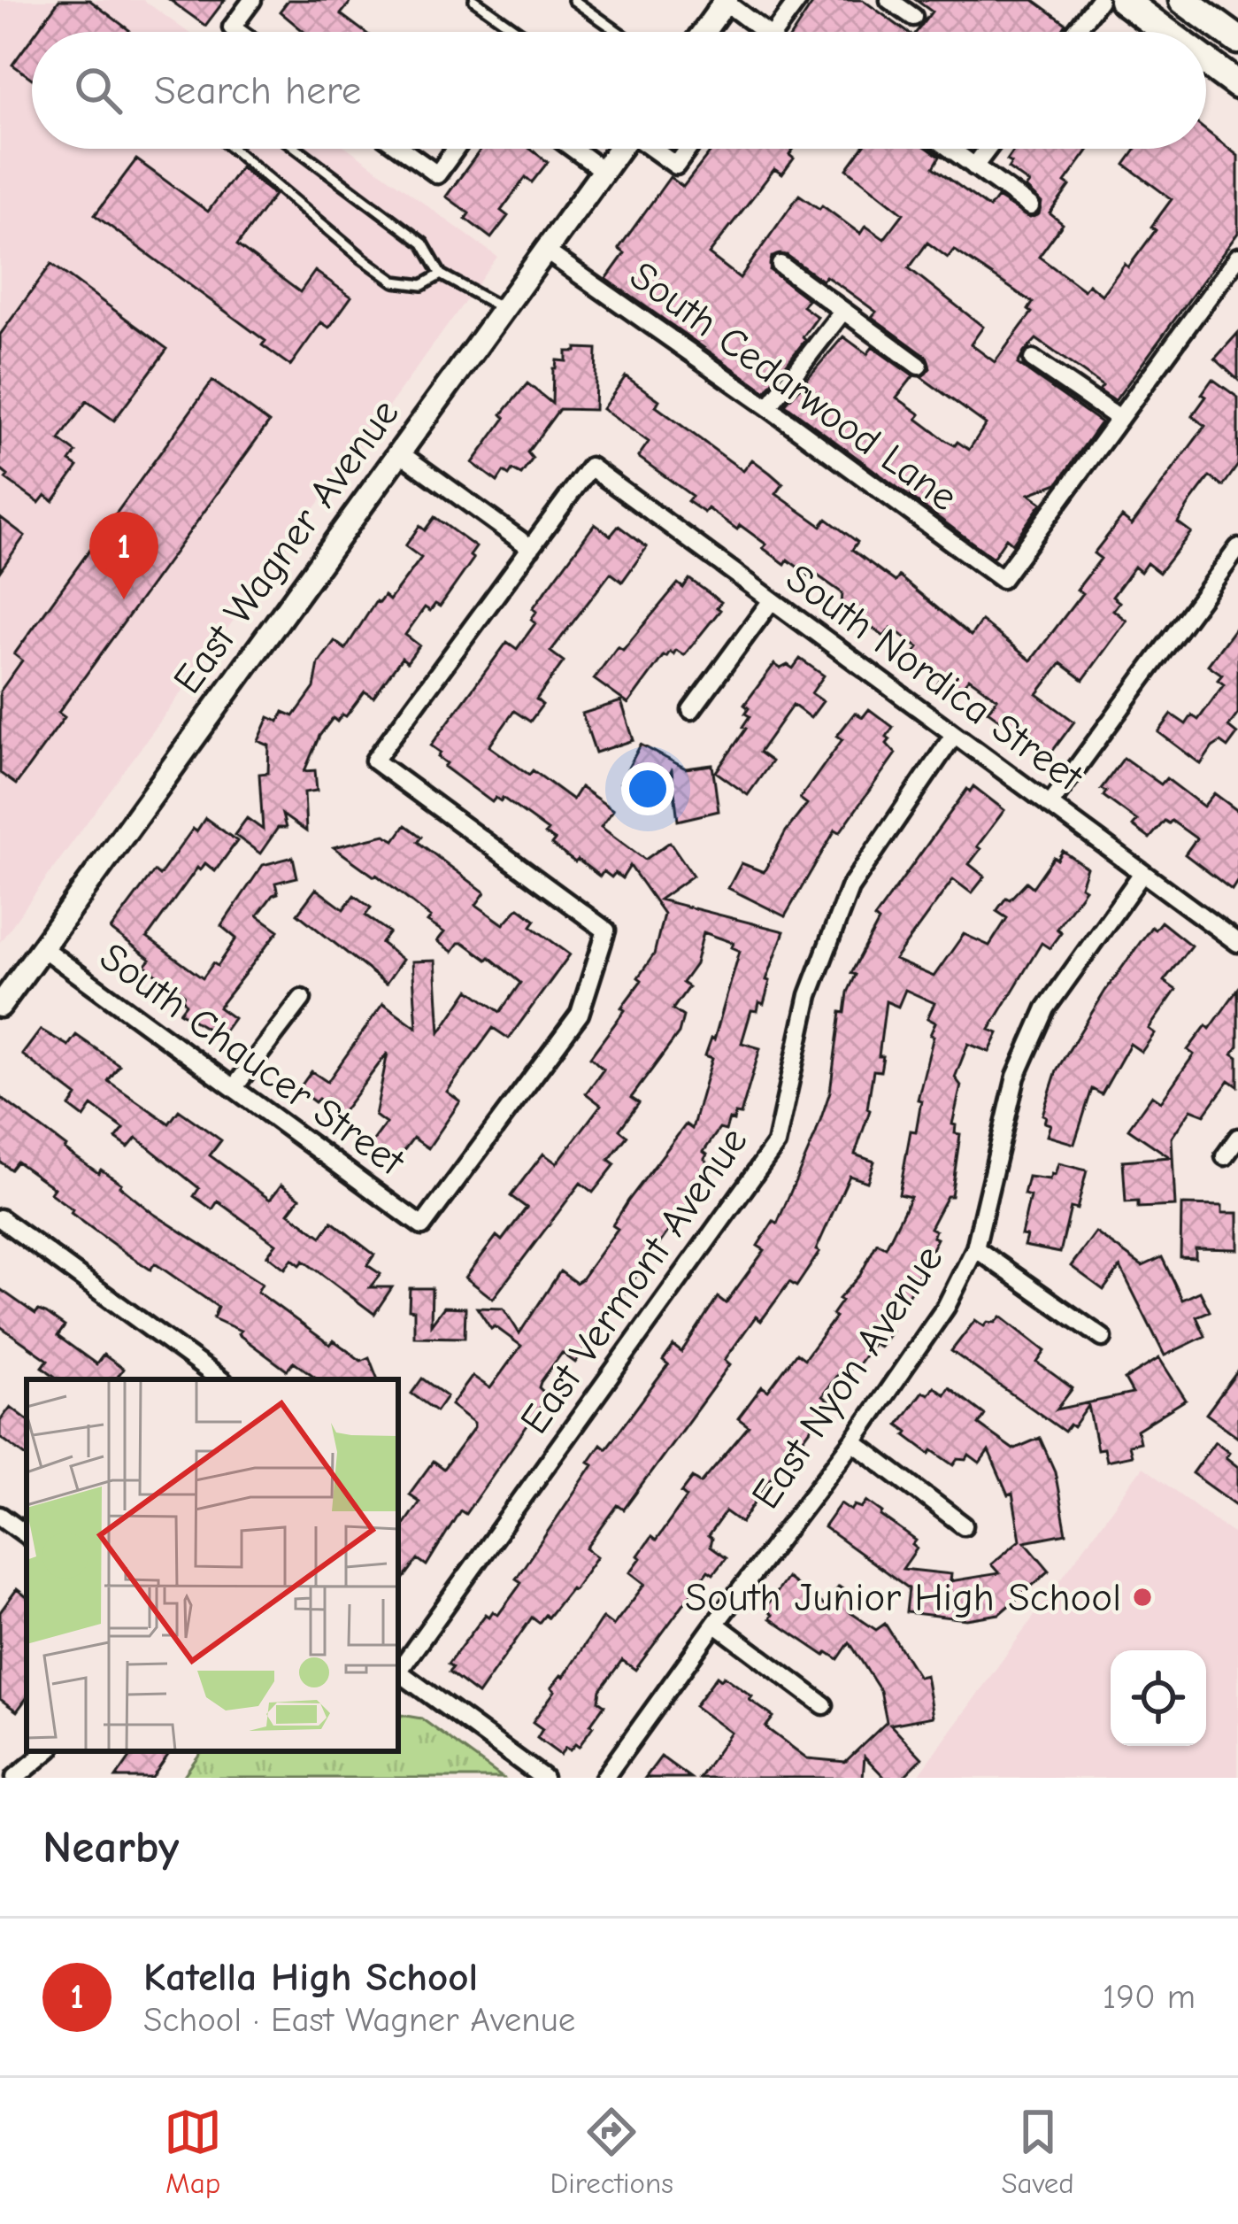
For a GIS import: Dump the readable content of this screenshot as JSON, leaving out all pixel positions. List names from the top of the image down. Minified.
{"streets":{"street":["South Cedarwood Lane","East Wagner Avenue","South Nordica Street","South Chaucer Street","East Vermont Avenue","East Nyon Avenue"]},"crossings":[["South Cedarwood Lane","East Wagner Avenue"],["East Wagner Avenue","South Chaucer Street"],["South Nordica Street","South Chaucer Street"],["South Nordica Street","East Vermont Avenue"],["South Nordica Street","East Nyon Avenue"]],"places":["South Junior High School"],"page":{"search":"Search here","pins":"1","heading":"Nearby","list":[{"mark":"1","name":"Katella High School","note":"School · East Wagner Avenue","value":"190 m"}],"nav":["Map","Directions","Saved"]}}
